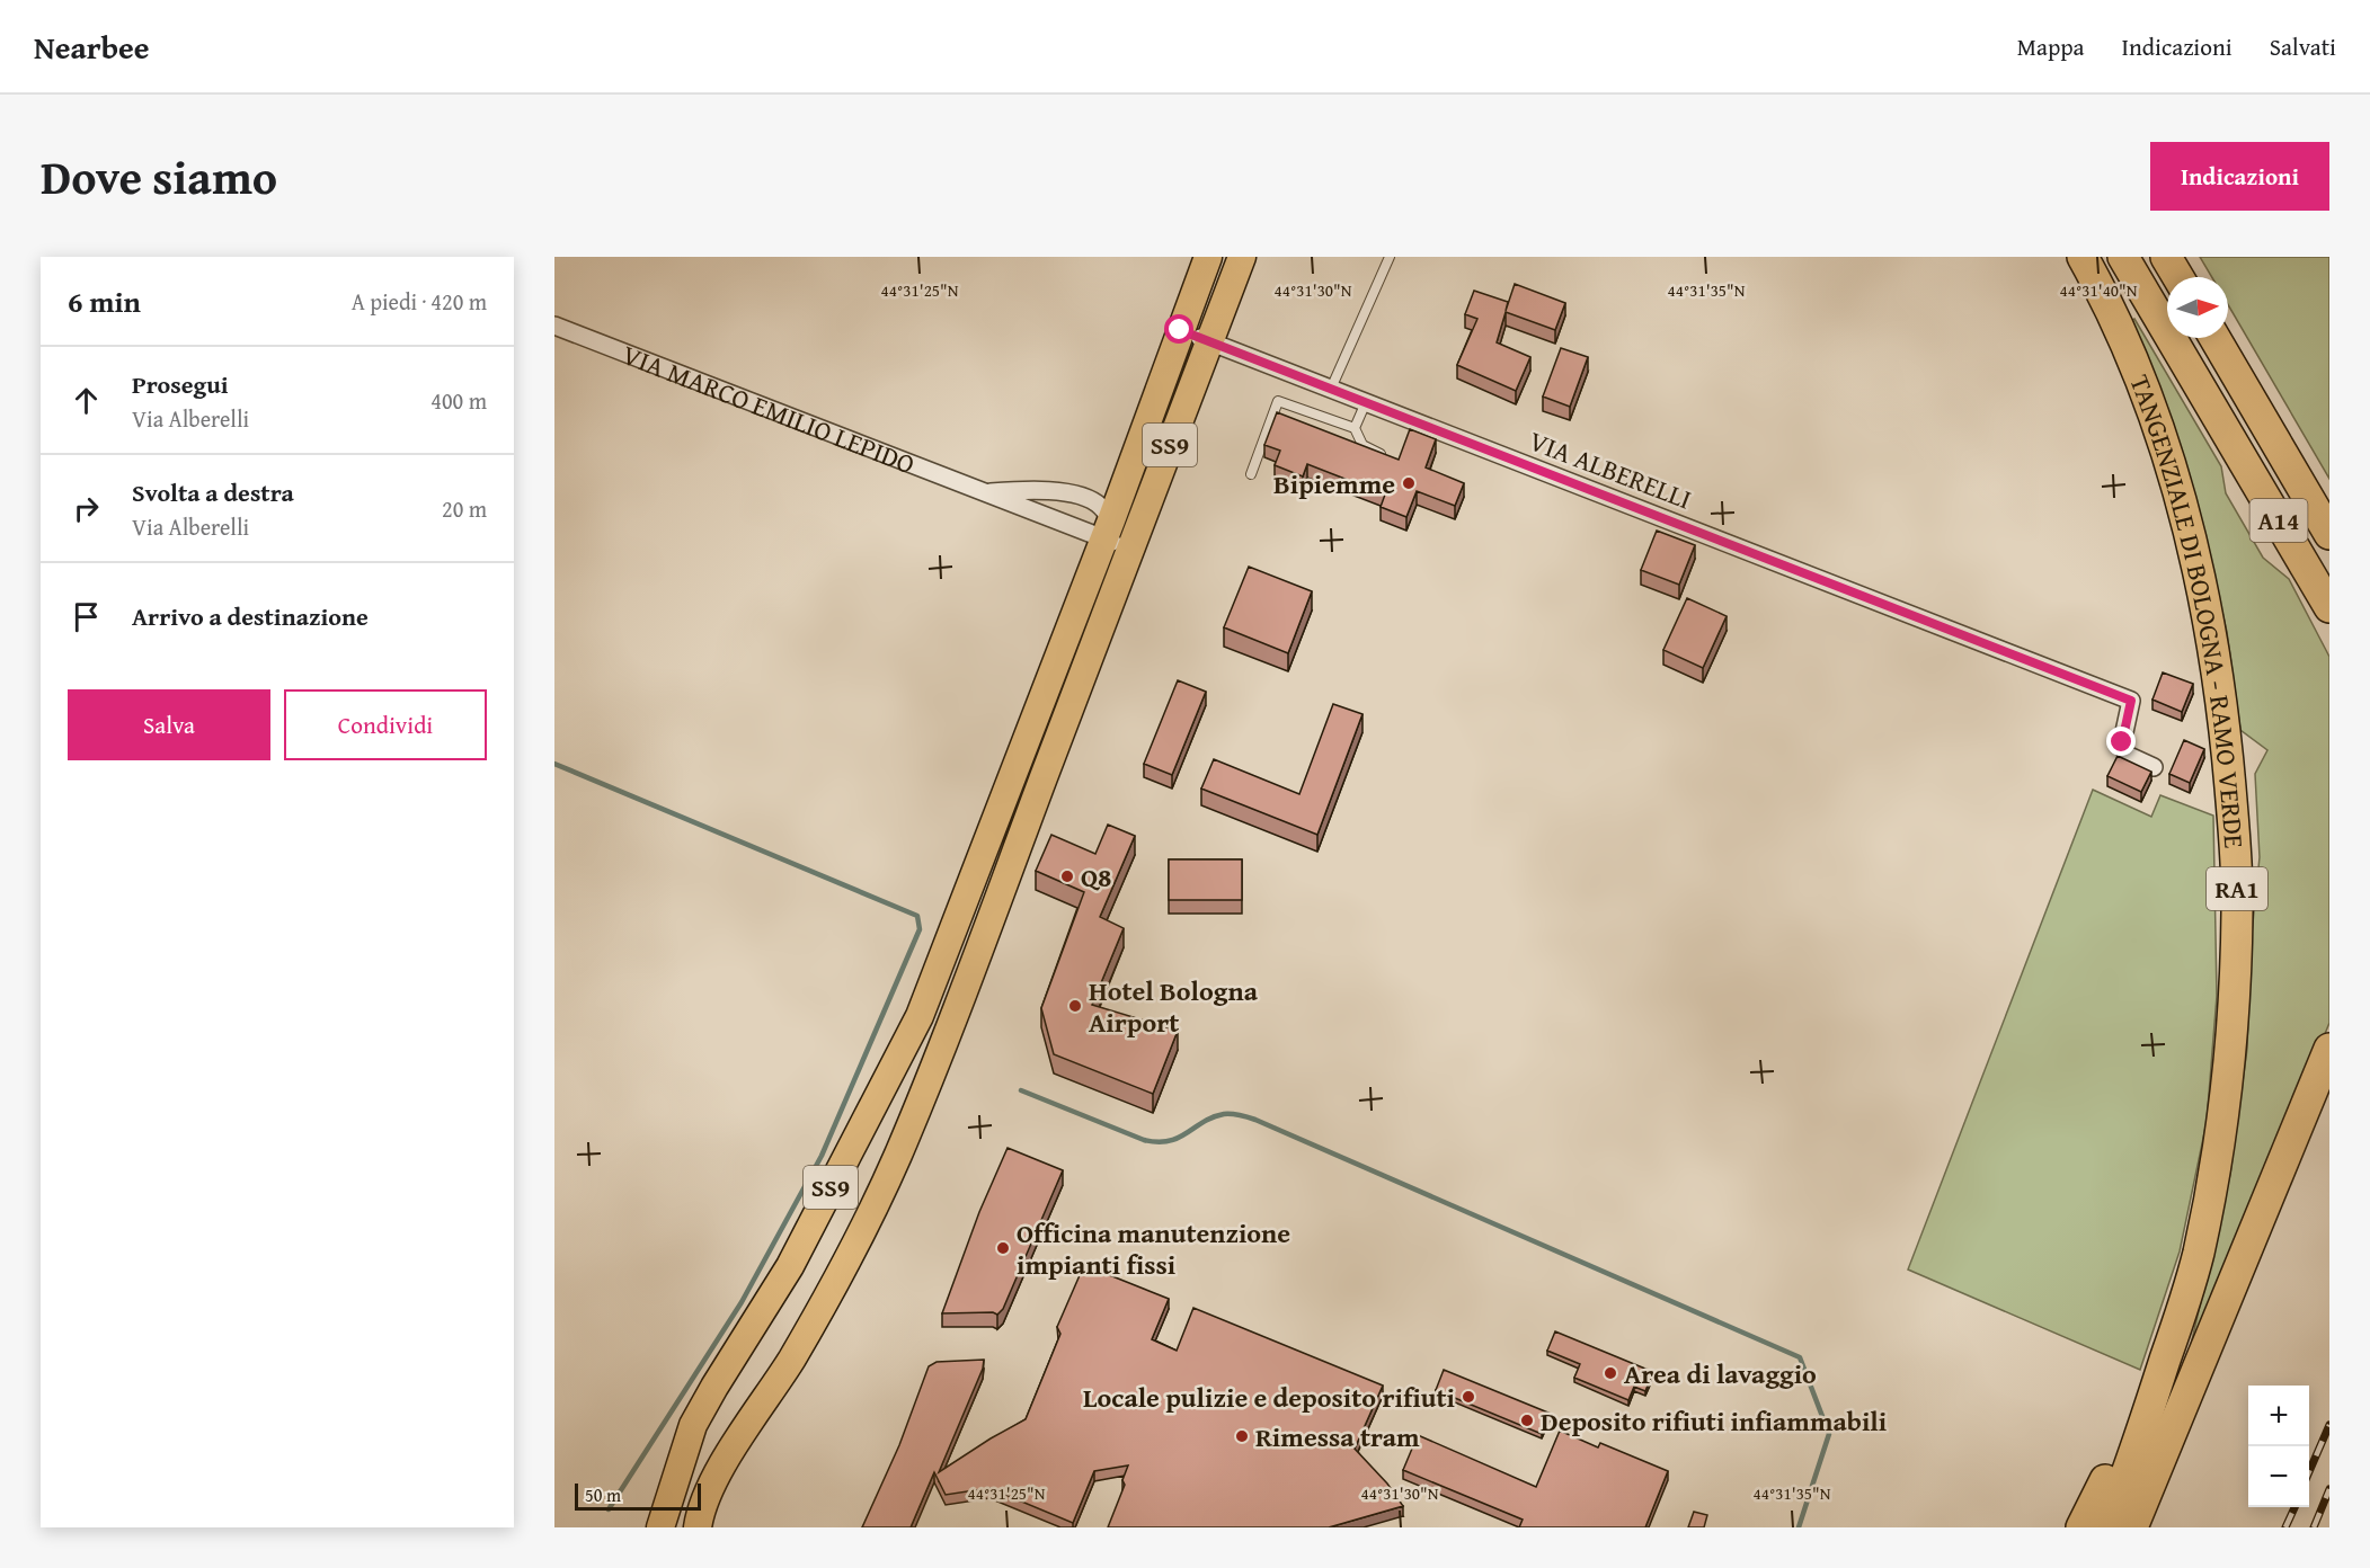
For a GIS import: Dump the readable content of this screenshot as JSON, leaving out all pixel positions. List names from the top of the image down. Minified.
{"streets":{"highway":["A14","TANGENZIALE DI BOLOGNA - RAMO VERDE","RA1"],"main road":["SS9"],"street":["VIA MARCO EMILIO LEPIDO","VIA ALBERELLI"]},"crossings":[["VIA MARCO EMILIO LEPIDO","SS9"],["SS9","VIA ALBERELLI"]],"places":["Bipiemme","Q8","Hotel Bologna Airport","Officina manutenzione impianti fissi","Area di lavaggio","Locale pulizie e deposito rifiuti","Deposito rifiuti infiammabili","Rimessa tram"],"scale_bar":"50 m","north":"right","page":{"header":"Nearbee","nav":["Mappa","Indicazioni","Salvati"],"title":"Dove siamo","buttons":["Indicazioni",["Salva","Condividi"]],"heading":["6 min","A piedi · 420 m"],"list":[["Prosegui","Via Alberelli","400 m"],["Svolta a destra","Via Alberelli","20 m"],"Arrivo a destinazione"],"map_buttons":["+","−"],"scale":"50 m"},"coordinates":["44°31'25\"N","44°31'30\"N","44°31'35\"N","44°31'40\"N"]}
